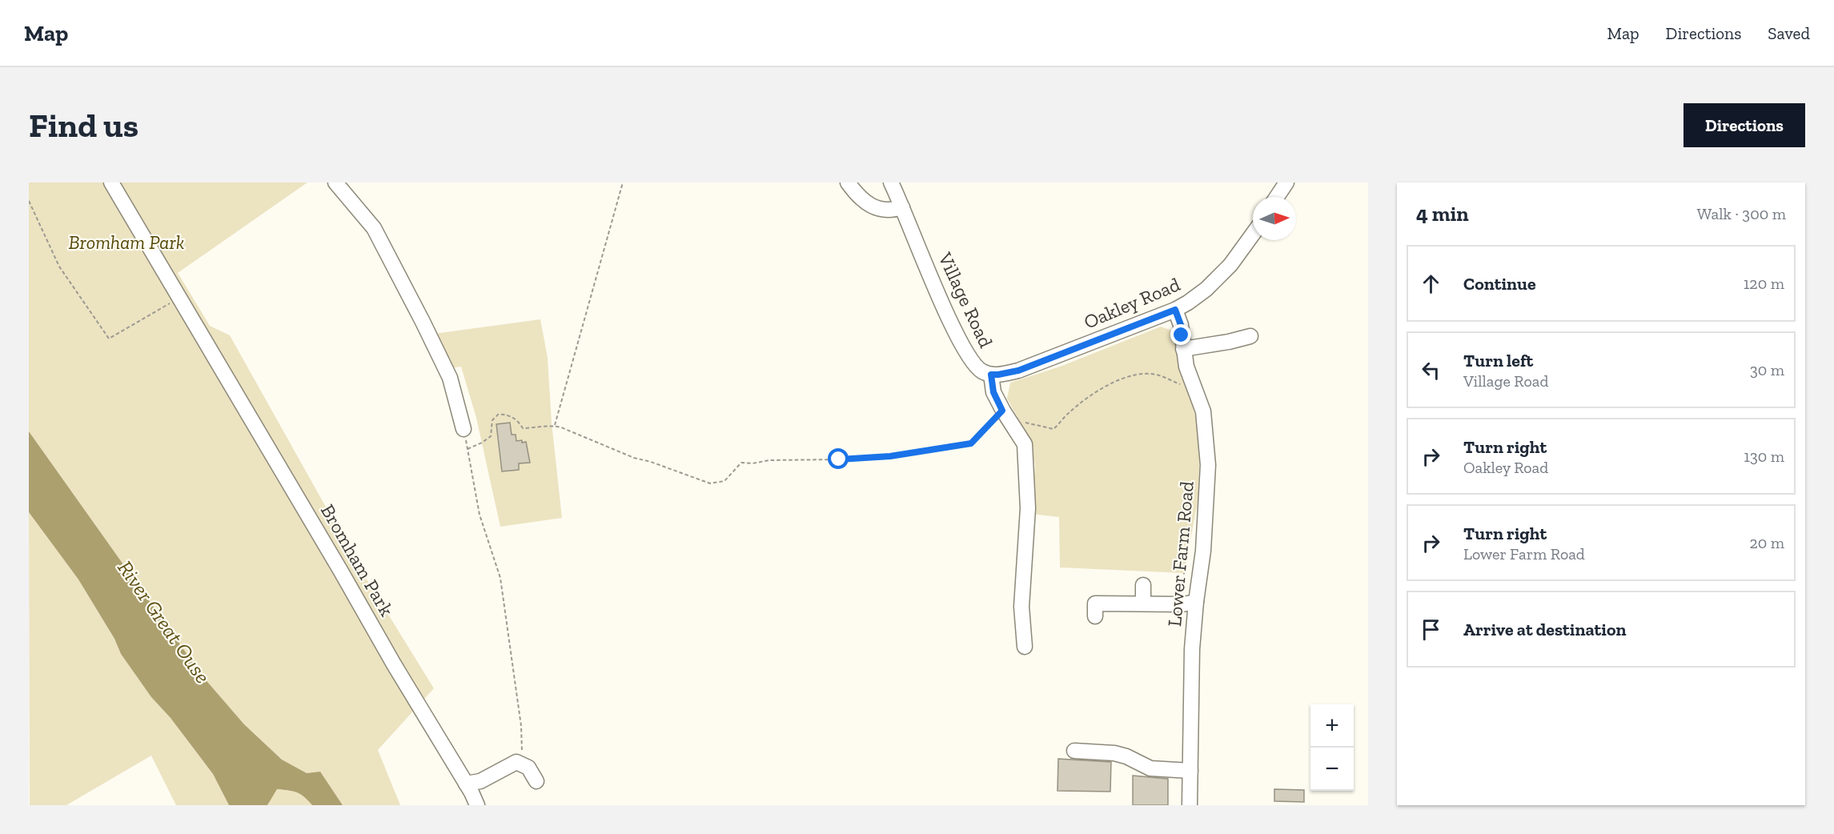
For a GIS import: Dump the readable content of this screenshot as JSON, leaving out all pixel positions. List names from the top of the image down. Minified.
{"streets":{"street":["Village Road","Oakley Road","Lower Farm Road","Bromham Park"]},"crossings":[["Village Road","Oakley Road"],["Oakley Road","Lower Farm Road"]],"water":["River Great Ouse"],"parks":["Bromham Park"],"north":"right","page":{"header":"Map","nav":["Map","Directions","Saved"],"buttons":"Directions","title":"Find us","heading":["4 min","Walk · 300 m"],"list":[["Continue","120 m"],["Turn left","Village Road","30 m"],["Turn right","Oakley Road","130 m"],["Turn right","Lower Farm Road","20 m"],"Arrive at destination"],"map_buttons":["+","−"]}}
